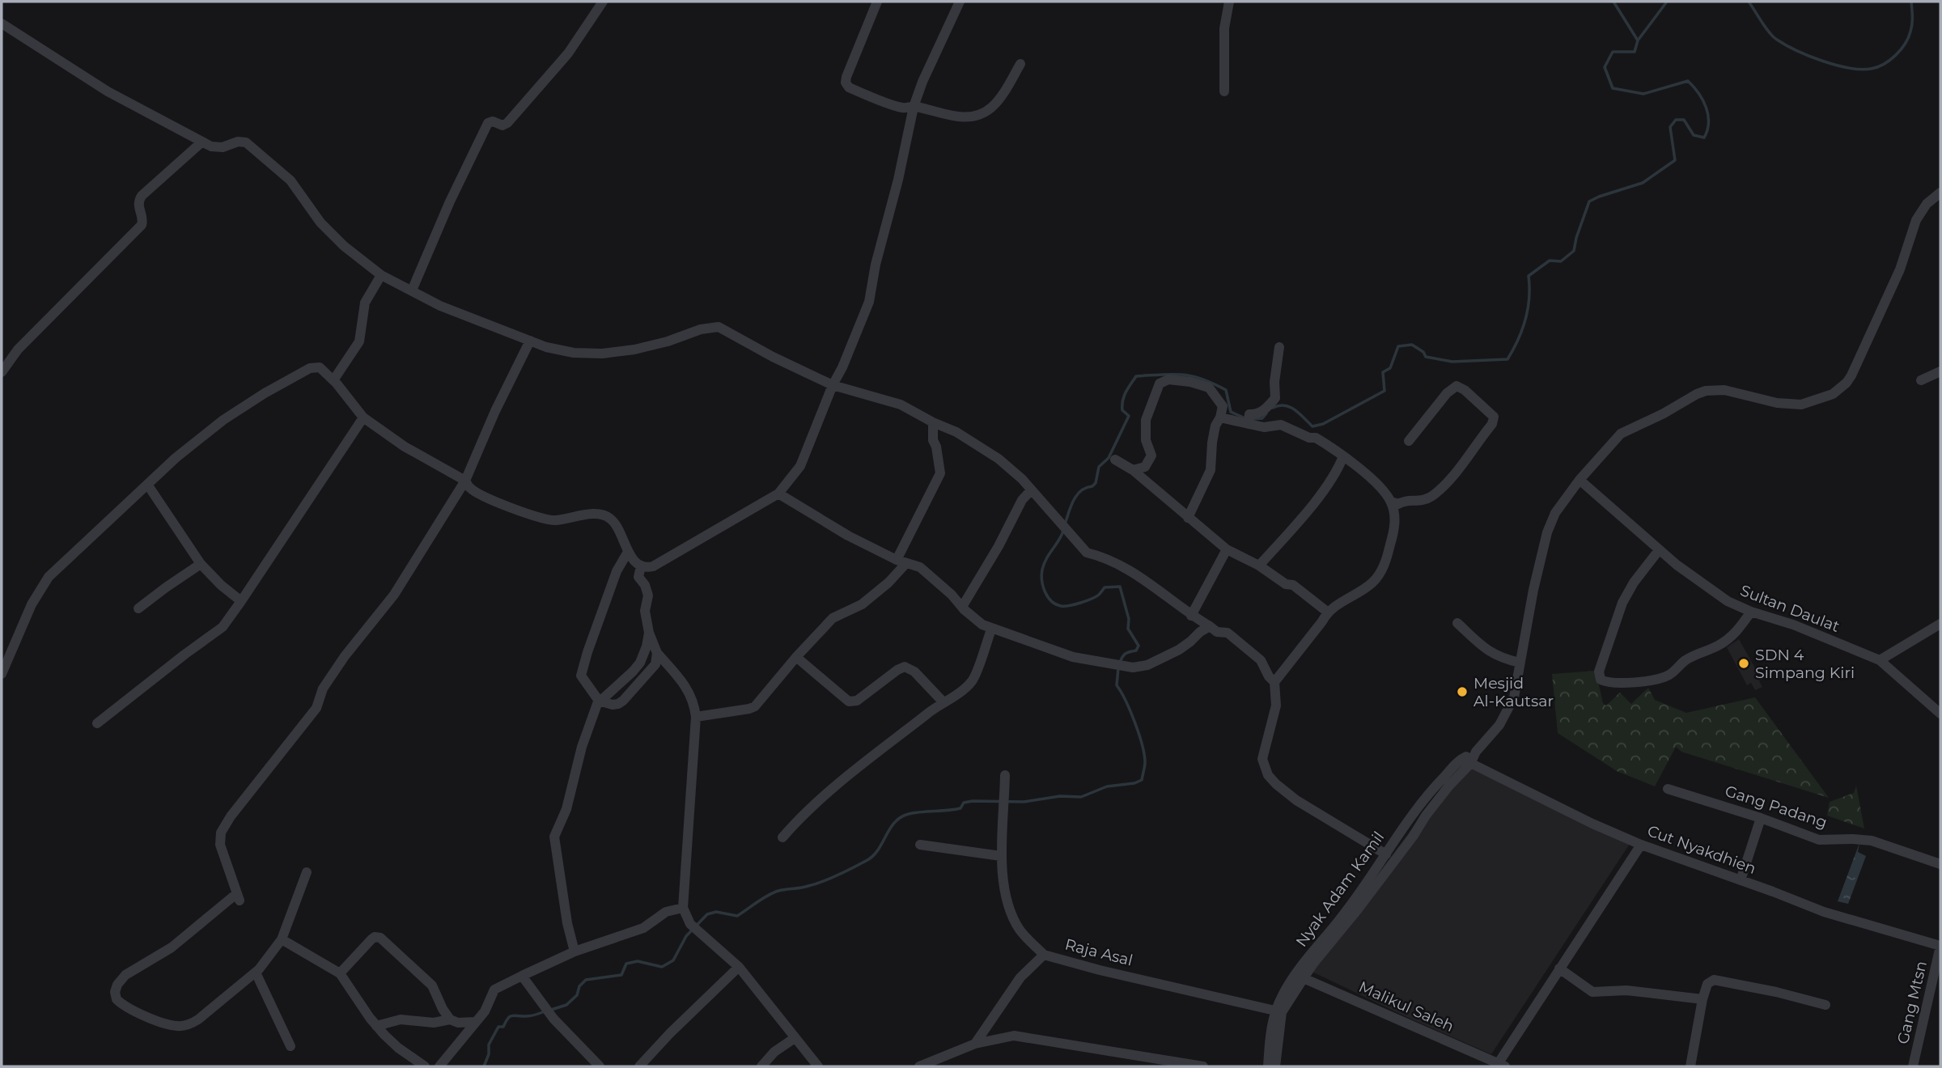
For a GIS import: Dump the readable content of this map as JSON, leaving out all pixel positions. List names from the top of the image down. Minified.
{"streets":{"street":["Sultan Daulat","Gang Padang","Cut Nyakdhien","Nyak Adam Kamil","Raja Asal","Gang Mtsn","Malikul Saleh"]},"crossings":[["Sultan Daulat","Nyak Adam Kamil"],["Cut Nyakdhien","Nyak Adam Kamil"],["Cut Nyakdhien","Gang Mtsn"],["Nyak Adam Kamil","Raja Asal"],["Nyak Adam Kamil","Malikul Saleh"]],"places":["SDN 4 Simpang Kiri","Mesjid Al-Kautsar"]}
